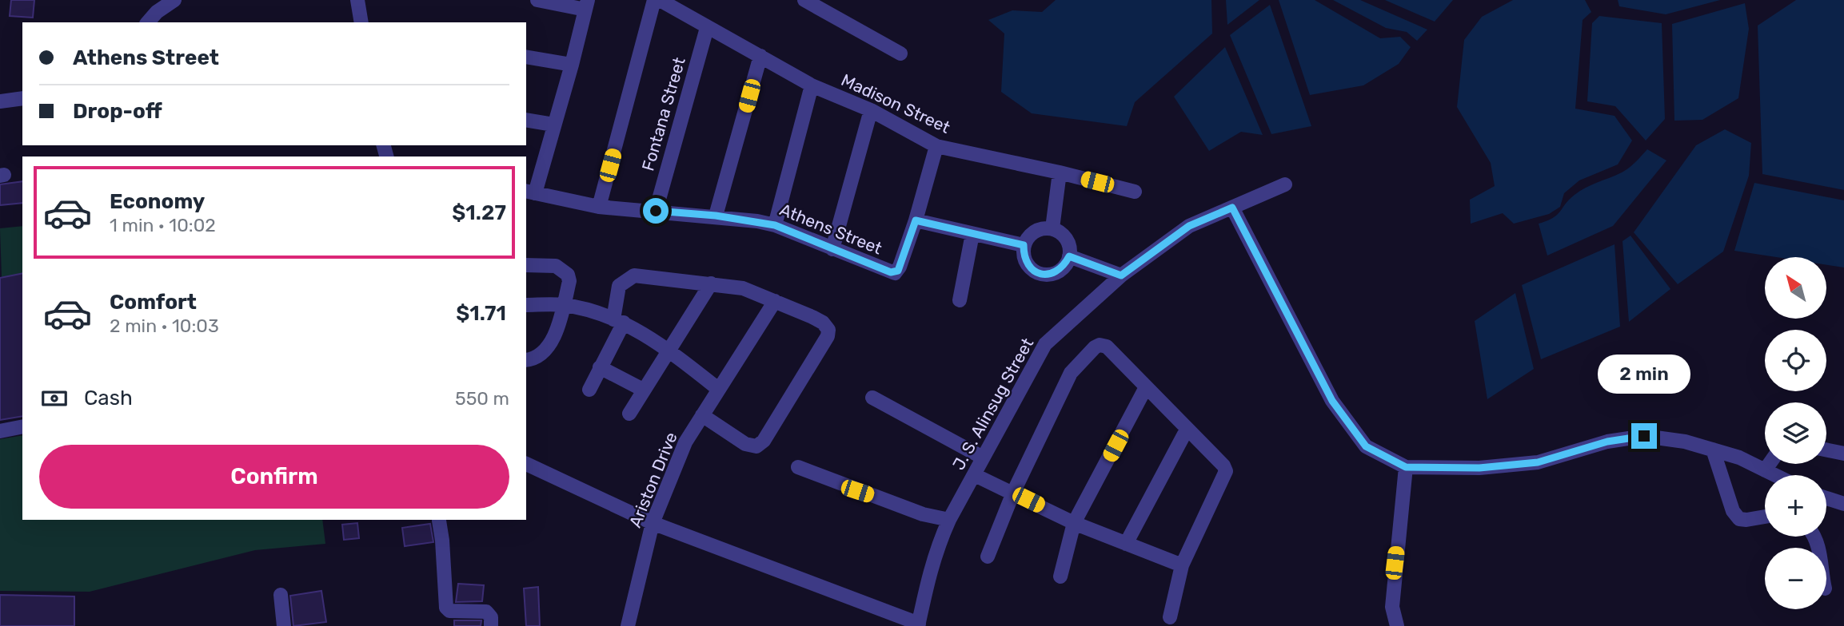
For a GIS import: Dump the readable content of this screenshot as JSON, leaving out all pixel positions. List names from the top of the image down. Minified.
{"streets":{"street":["Madison Street","Fontana Street","Athens Street","J. S. Alinsug Street","Ariston Drive"]},"crossings":[["Madison Street","Fontana Street"],["Fontana Street","Athens Street"]],"north":"top left","page":{"banner":["Athens Street","Drop-off"],"list":[{"name":"Economy","note":"1 min · 10:02","value":"$1.27"},{"name":"Comfort","note":"2 min · 10:03","value":"$1.71"}],"map_buttons":["+","−"],"bubble":"2 min","pay":["Cash","550 m"],"buttons":"Confirm"}}
